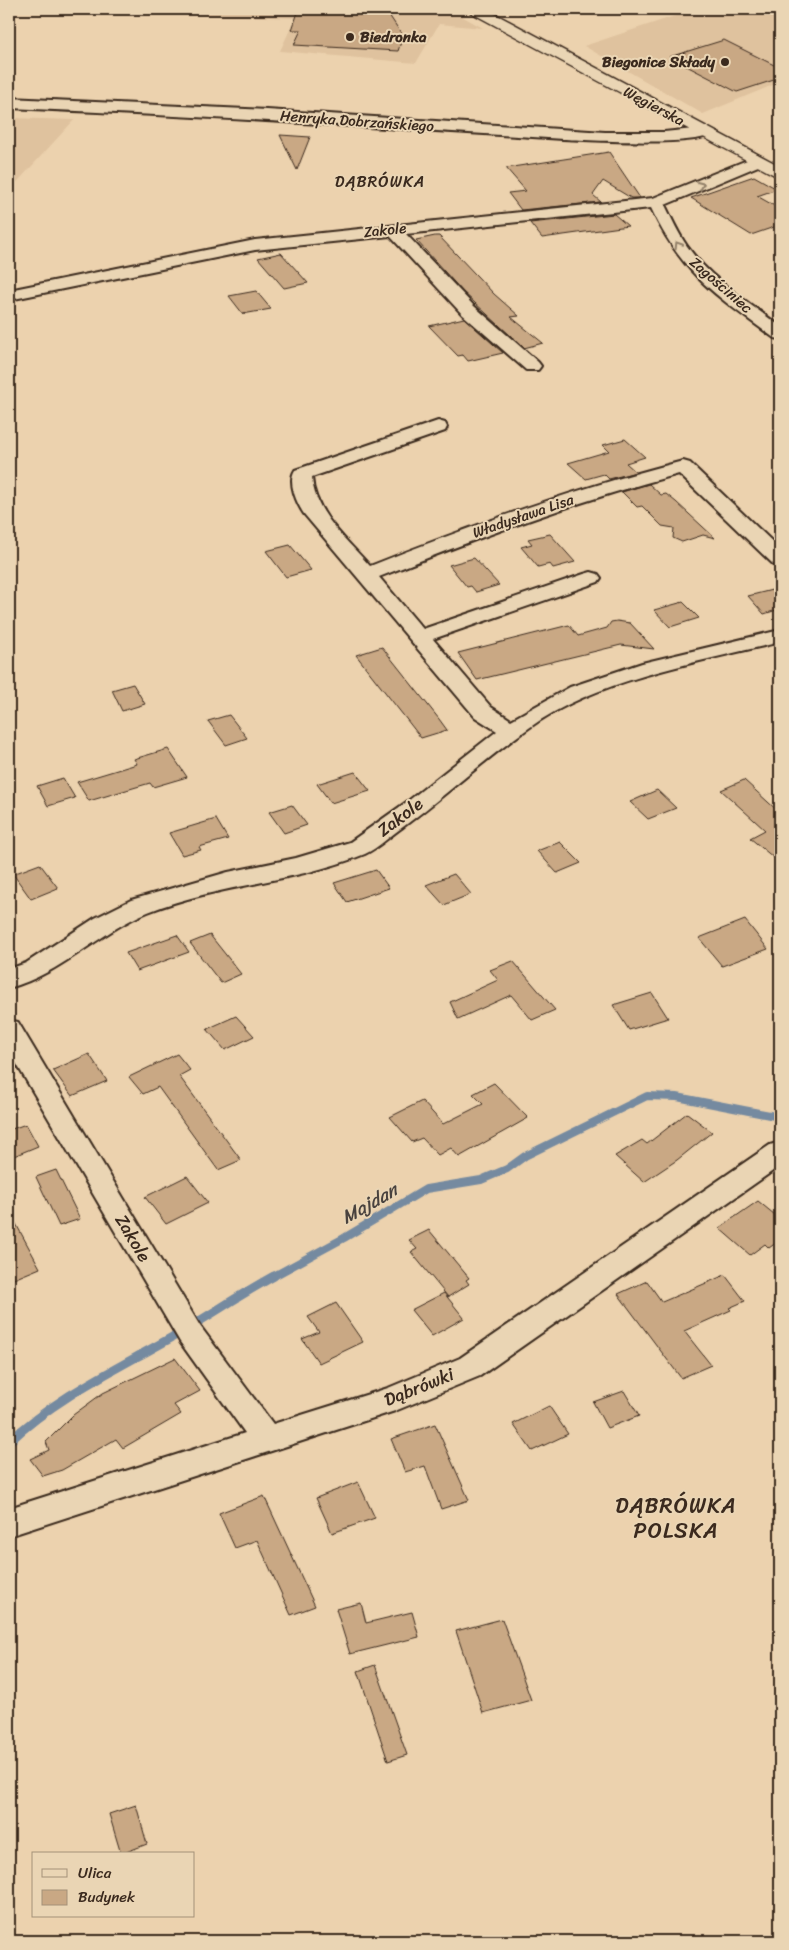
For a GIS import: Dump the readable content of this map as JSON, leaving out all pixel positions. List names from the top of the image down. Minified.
{"streets":{"main road":["Węgierska"],"street":["Henryka Dobrzańskiego","Zakole","Zagościniec","Władysława Lisa","Dąbrówki"]},"crossings":[["Węgierska","Henryka Dobrzańskiego"],["Węgierska","Zakole"],["Zakole","Zagościniec"],["Zakole","Dąbrówki"]],"districts":["DĄBRÓWKA","DĄBRÓWKA POLSKA"],"water":["Majdan"],"places":["Biedronka","Biegonice Składy"],"legend":["Ulica","Budynek"]}
